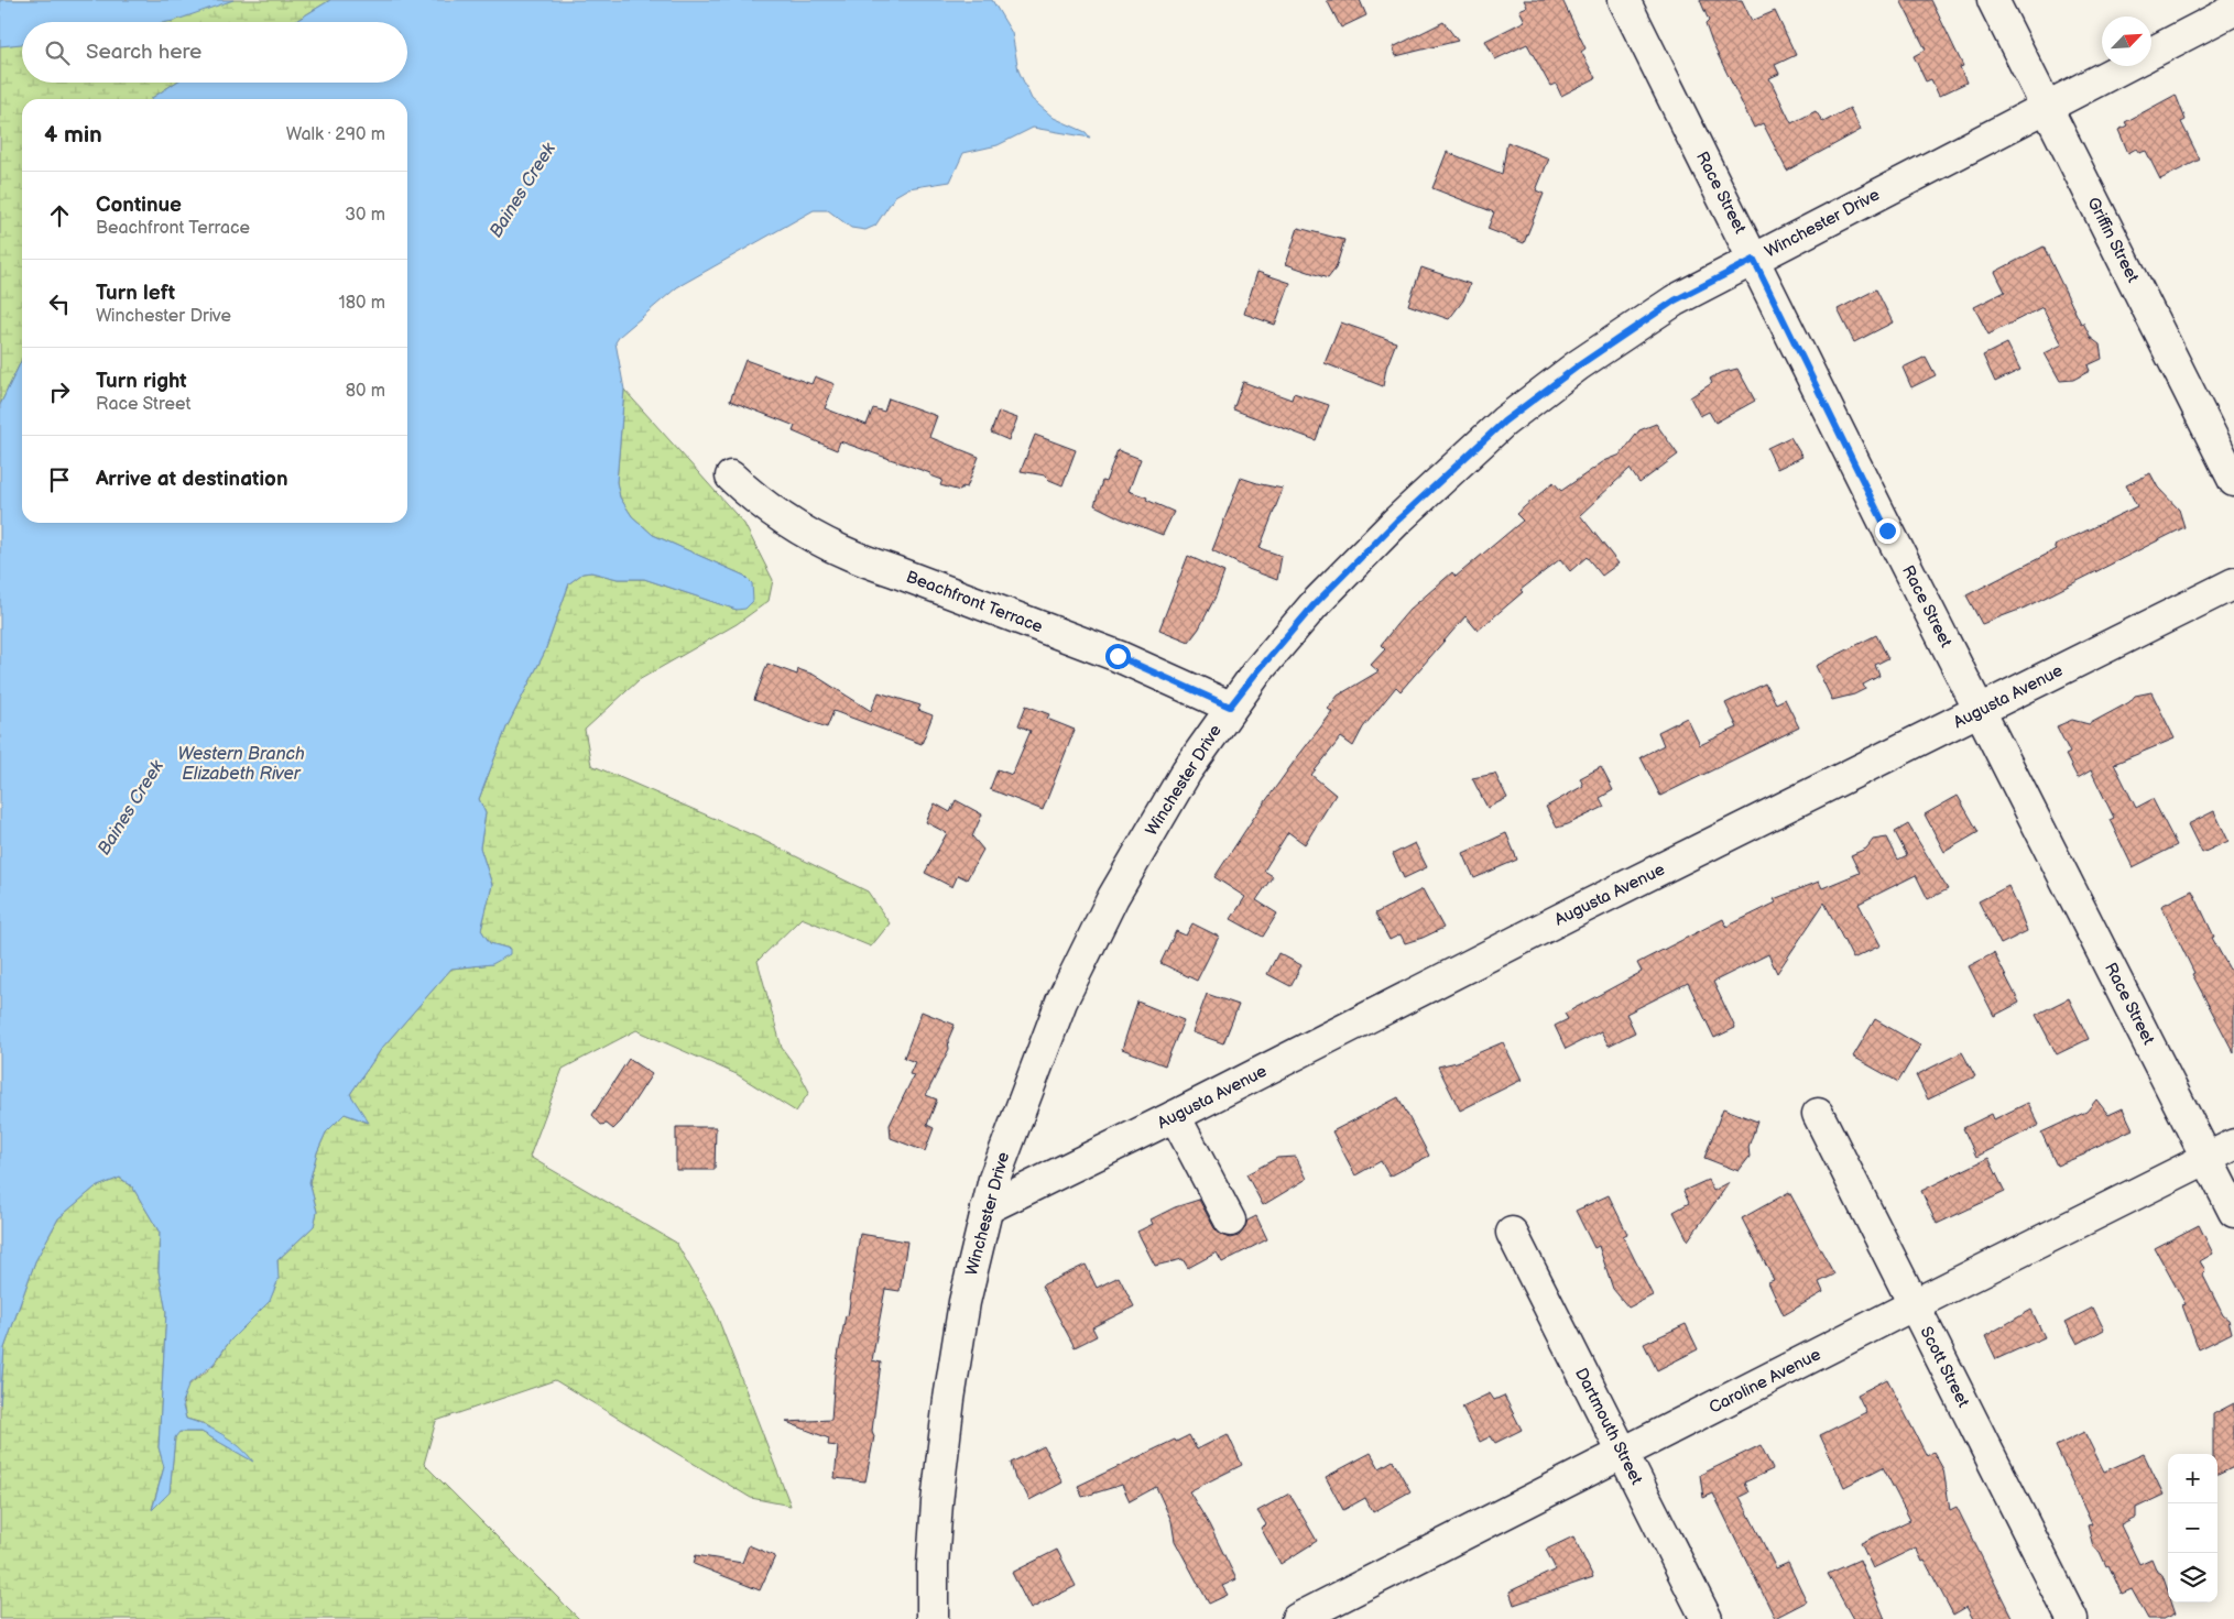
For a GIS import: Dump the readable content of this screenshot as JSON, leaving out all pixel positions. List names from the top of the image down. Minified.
{"streets":{"street":["Race Street","Winchester Drive","Griffin Street","Beachfront Terrace","Augusta Avenue","Scott Street","Caroline Avenue","Dartmouth Street"]},"crossings":[["Race Street","Winchester Drive"],["Race Street","Augusta Avenue"],["Race Street","Caroline Avenue"],["Winchester Drive","Griffin Street"],["Winchester Drive","Beachfront Terrace"],["Winchester Drive","Augusta Avenue"],["Scott Street","Caroline Avenue"],["Caroline Avenue","Dartmouth Street"]],"water":["Baines Creek","Western Branch Elizabeth River"],"north":"top right","page":{"search":"Search here","heading":["4 min","Walk · 290 m"],"list":[["Continue","Beachfront Terrace","30 m"],["Turn left","Winchester Drive","180 m"],["Turn right","Race Street","80 m"],"Arrive at destination"],"map_buttons":["+","−"]}}
